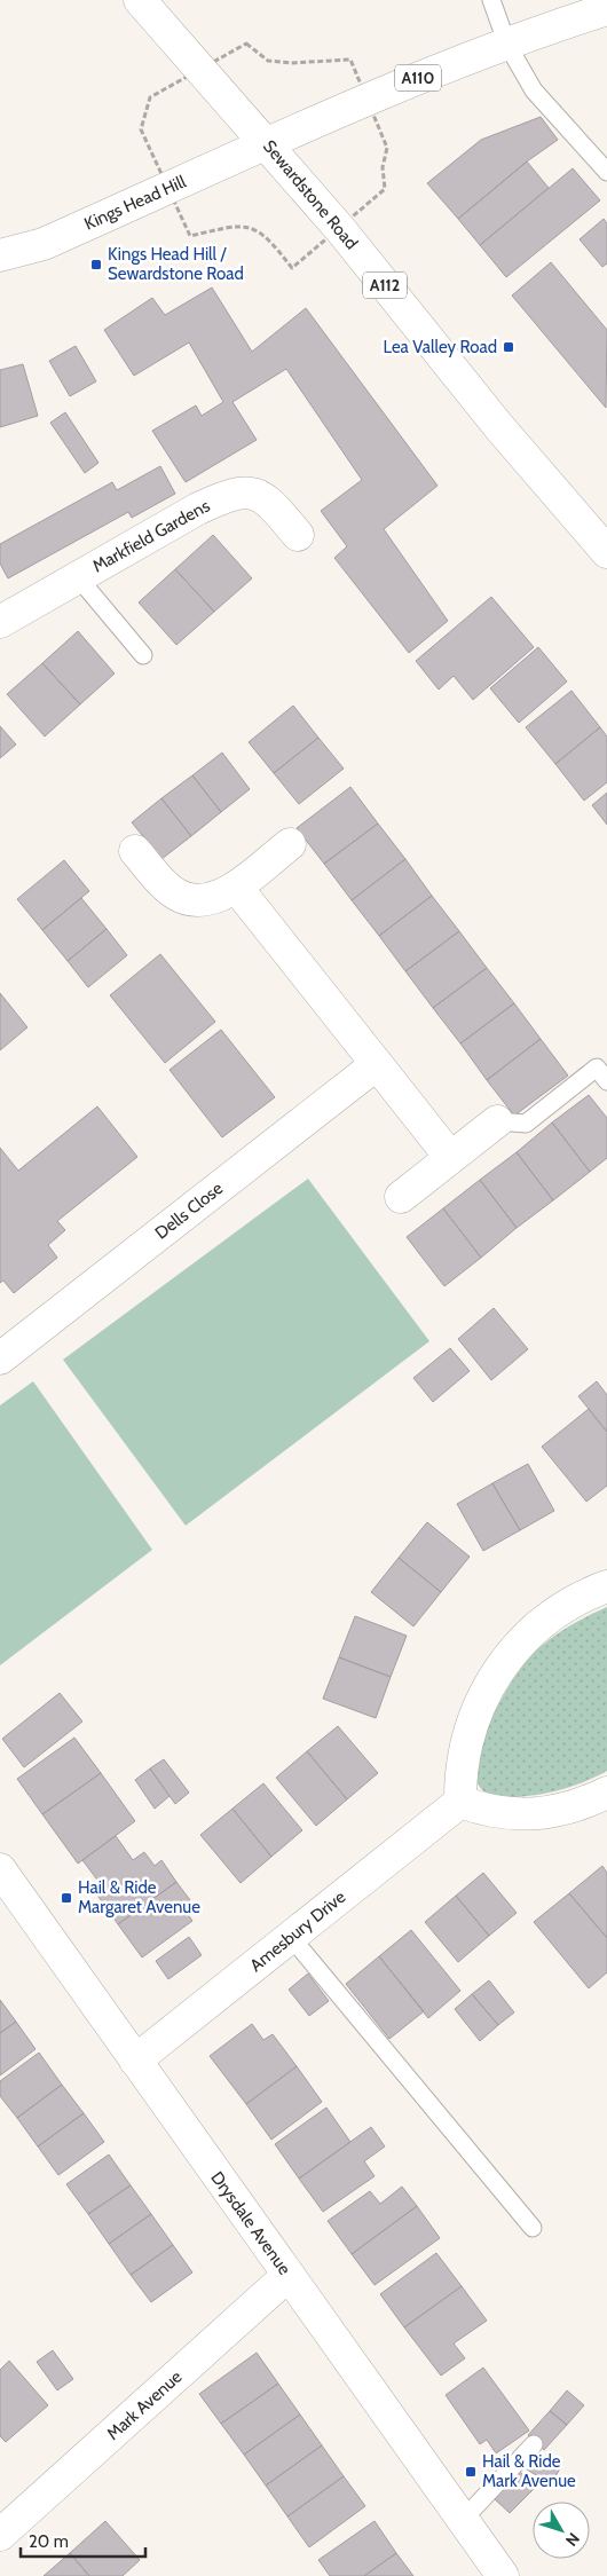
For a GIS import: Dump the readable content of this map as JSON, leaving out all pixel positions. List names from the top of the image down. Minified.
{"streets":{"street":["A110","Sewardstone Road","Kings Head Hill","A112","Markfield Gardens","Dells Close","Amesbury Drive","Drysdale Avenue","Mark Avenue"]},"crossings":[["A110","Sewardstone Road"],["A110","Kings Head Hill"],["Sewardstone Road","Kings Head Hill"],["Amesbury Drive","Drysdale Avenue"],["Drysdale Avenue","Mark Avenue"]],"places":{"transit":["Kings Head Hill / Sewardstone Road","Lea Valley Road","Hail & Ride Margaret Avenue","Hail & Ride Mark Avenue"]},"scale_bar":"20 m","north":"bottom right"}
